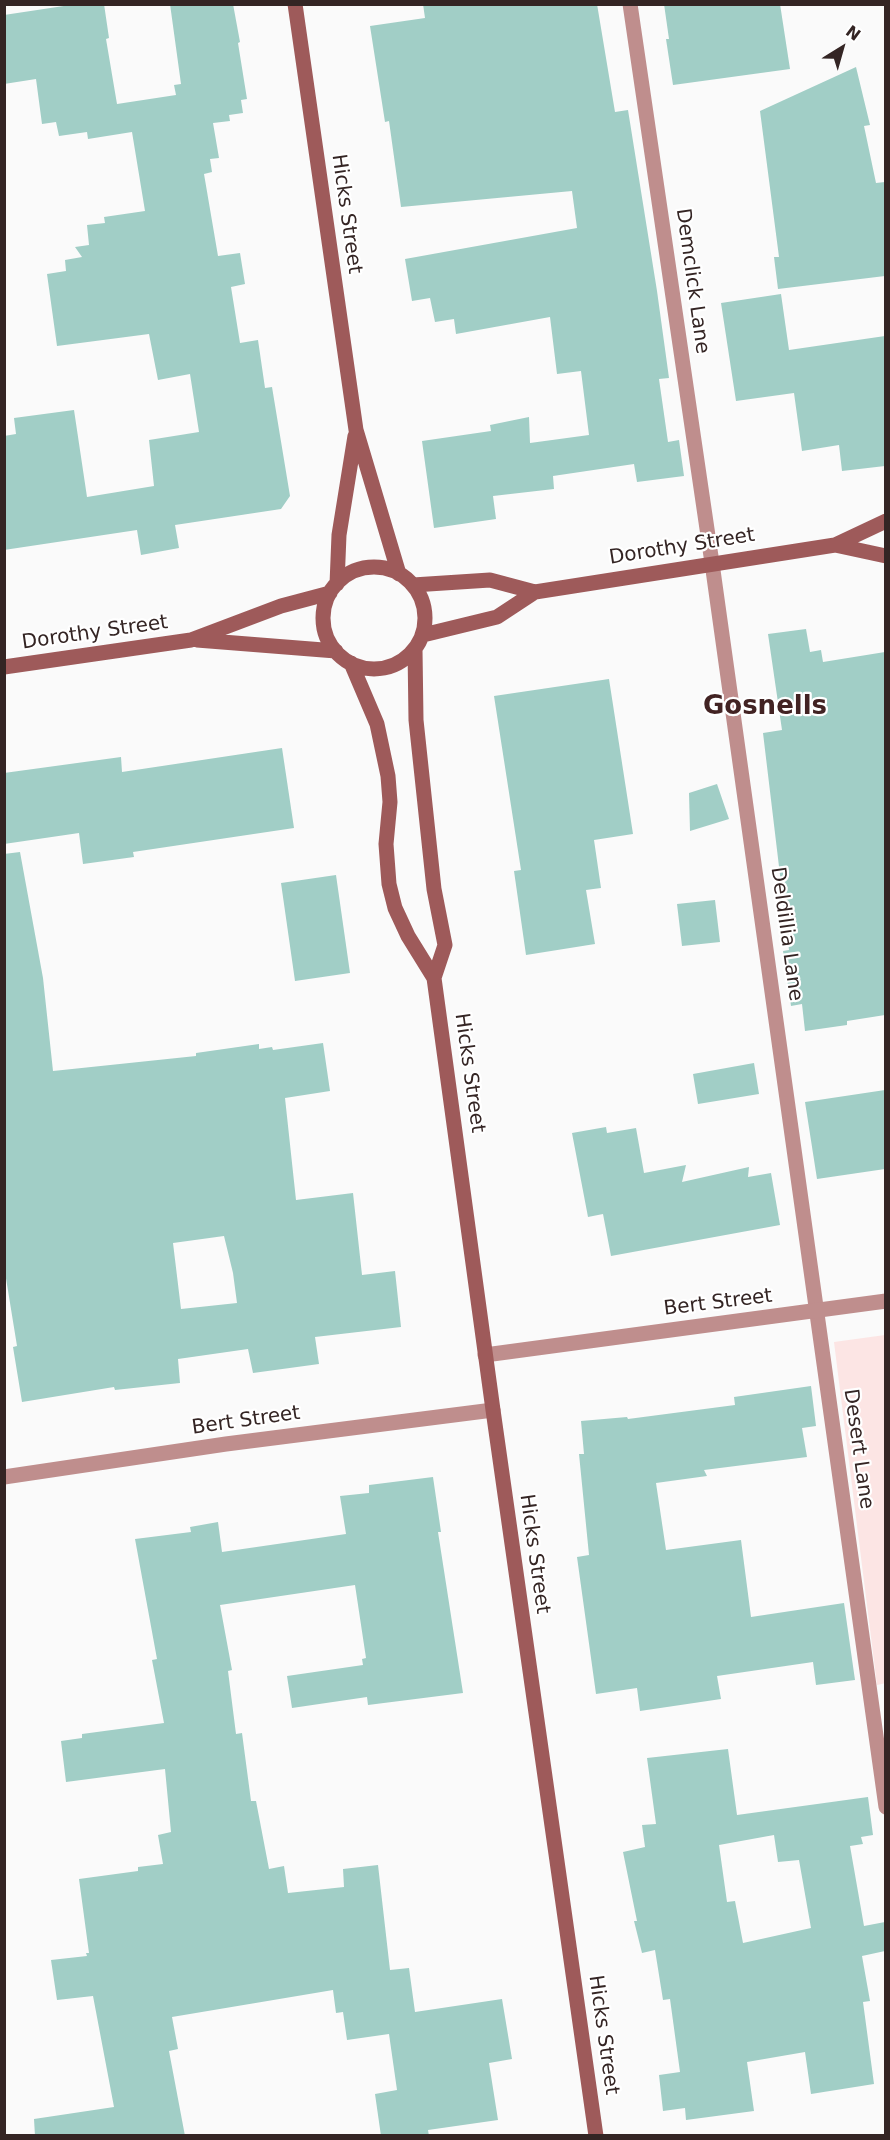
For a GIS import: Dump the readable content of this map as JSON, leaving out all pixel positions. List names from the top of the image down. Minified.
{"streets":{"main road":["Hicks Street","Dorothy Street"],"street":["Demclick Lane","Deldillia Lane","Bert Street","Desert Lane"]},"crossings":[["Hicks Street","Dorothy Street"],["Hicks Street","Bert Street"],["Demclick Lane","Dorothy Street"],["Demclick Lane","Deldillia Lane"],["Dorothy Street","Deldillia Lane"],["Deldillia Lane","Bert Street"],["Deldillia Lane","Desert Lane"],["Bert Street","Desert Lane"]],"districts":["Gosnells"],"north":"top right"}
